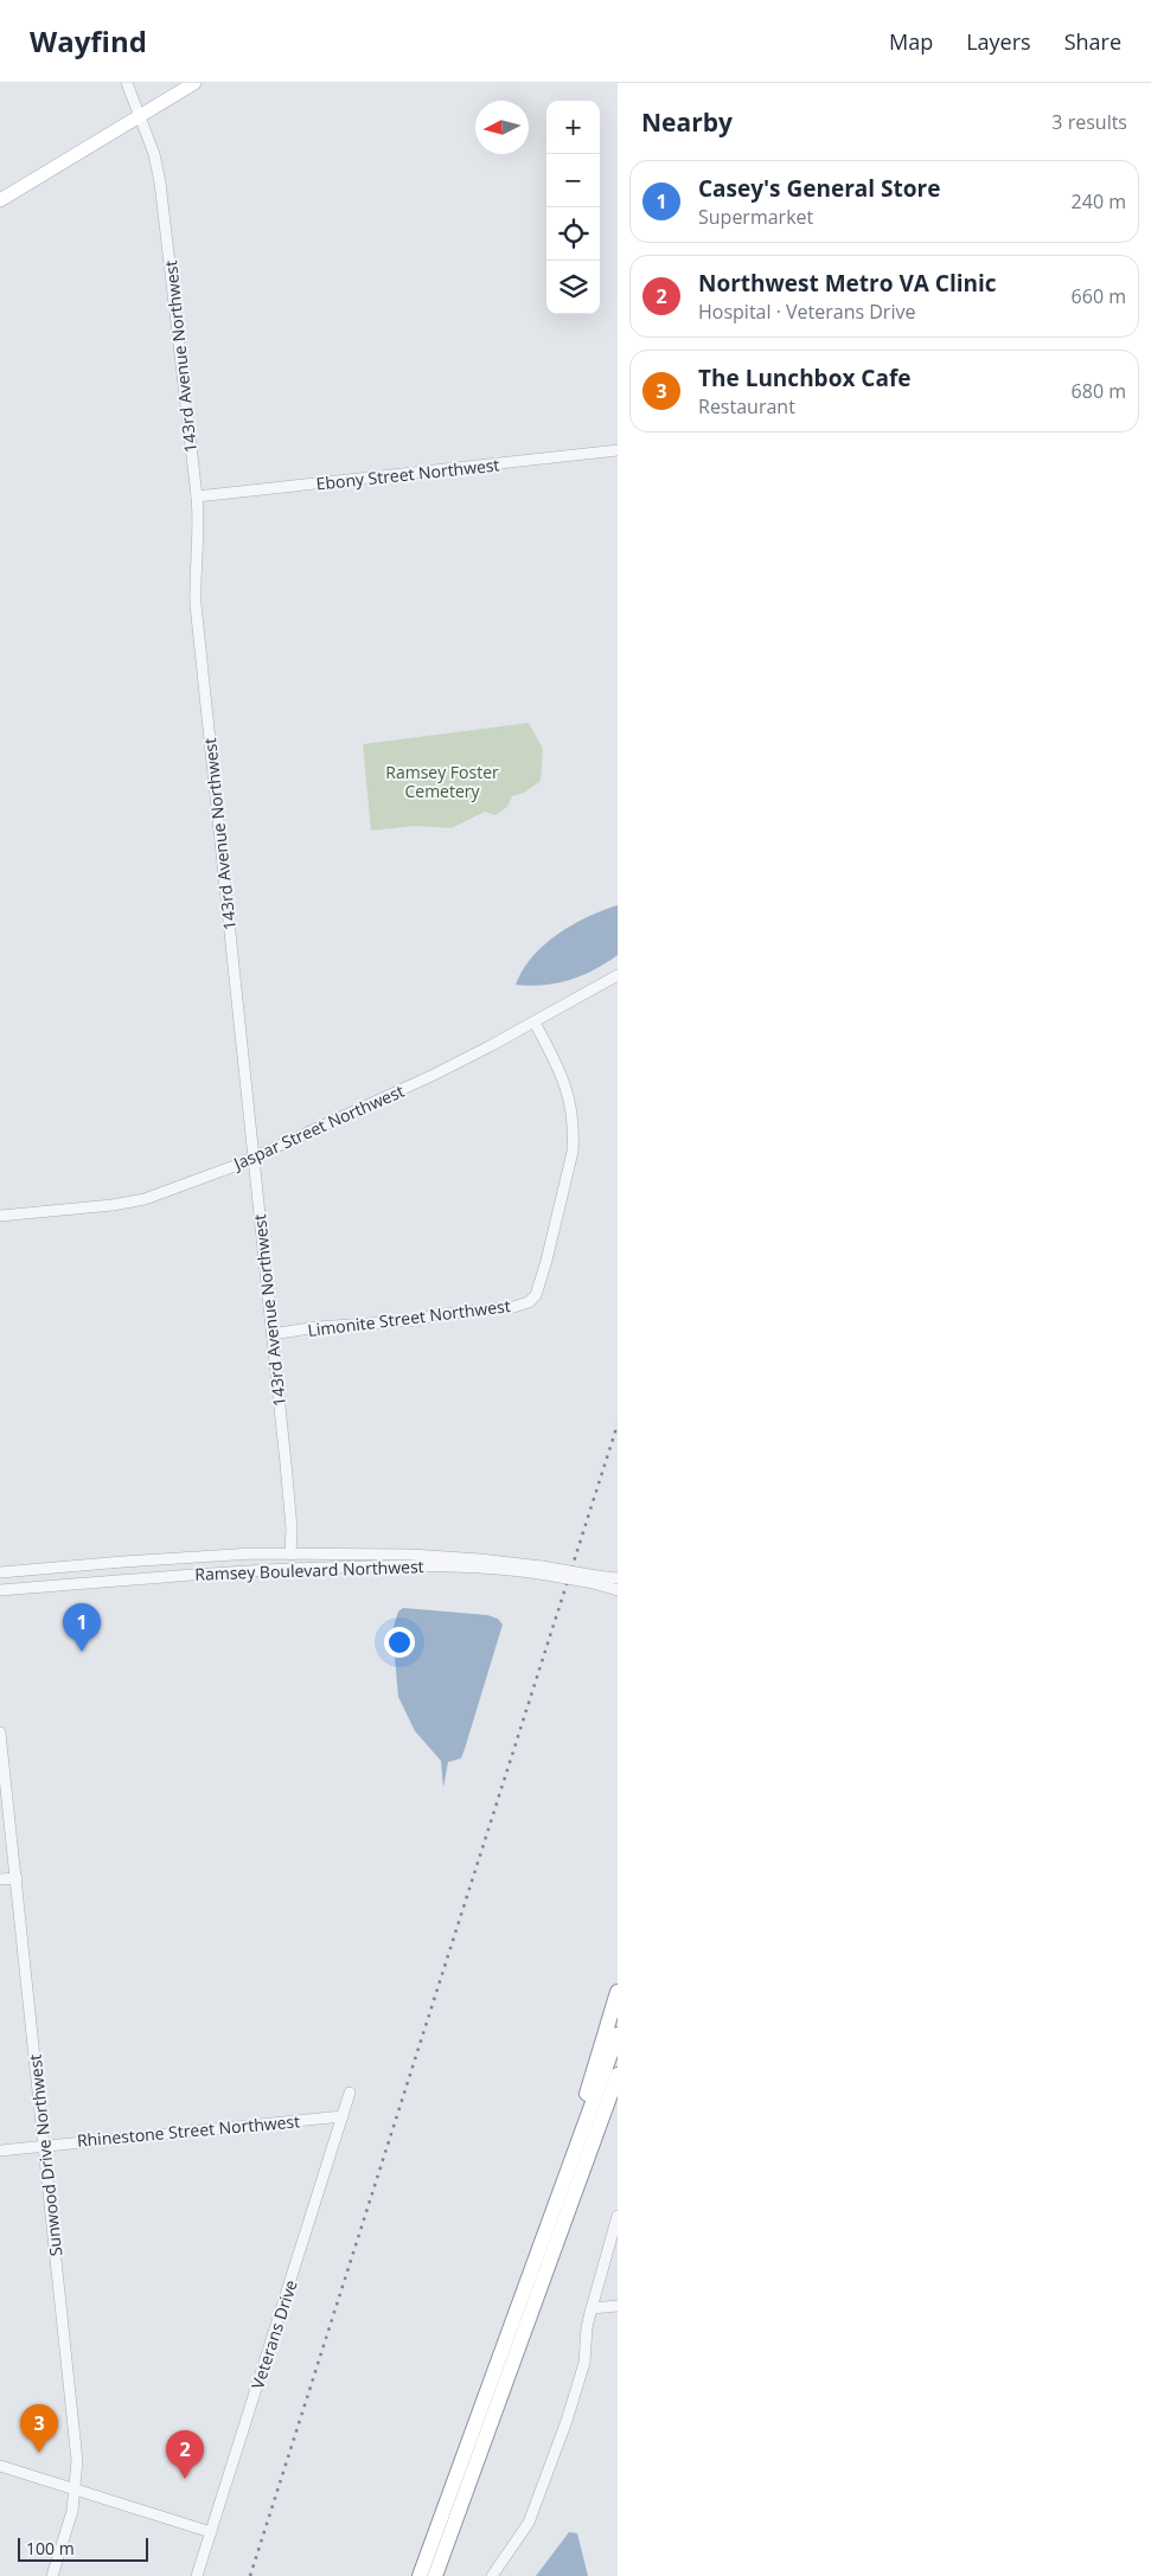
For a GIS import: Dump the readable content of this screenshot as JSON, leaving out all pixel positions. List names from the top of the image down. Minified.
{"streets":{"street":["143rd Avenue Northwest","Ebony Street Northwest","Jaspar Street Northwest","Limonite Street Northwest","Ramsey Boulevard Northwest","Rhinestone Street Northwest","Sunwood Drive Northwest","Veterans Drive"]},"crossings":[["143rd Avenue Northwest","Ebony Street Northwest"],["143rd Avenue Northwest","Jaspar Street Northwest"],["143rd Avenue Northwest","Limonite Street Northwest"],["143rd Avenue Northwest","Ramsey Boulevard Northwest"],["Jaspar Street Northwest","Limonite Street Northwest"],["Rhinestone Street Northwest","Sunwood Drive Northwest"],["Rhinestone Street Northwest","Veterans Drive"]],"parks":["Ramsey Foster Cemetery"],"scale_bar":"100 m","north":"left","page":{"header":"Wayfind","nav":["Map","Layers","Share"],"heading":["Nearby","3 results"],"map_buttons":["+","−"],"list":[{"mark":"1","name":"Casey's General Store","note":"Supermarket","value":"240 m"},{"mark":"2","name":"Northwest Metro VA Clinic","note":"Hospital · Veterans Drive","value":"660 m"},{"mark":"3","name":"The Lunchbox Cafe","note":"Restaurant","value":"680 m"}],"pins":["1","3","2"],"scale":"100 m"}}
